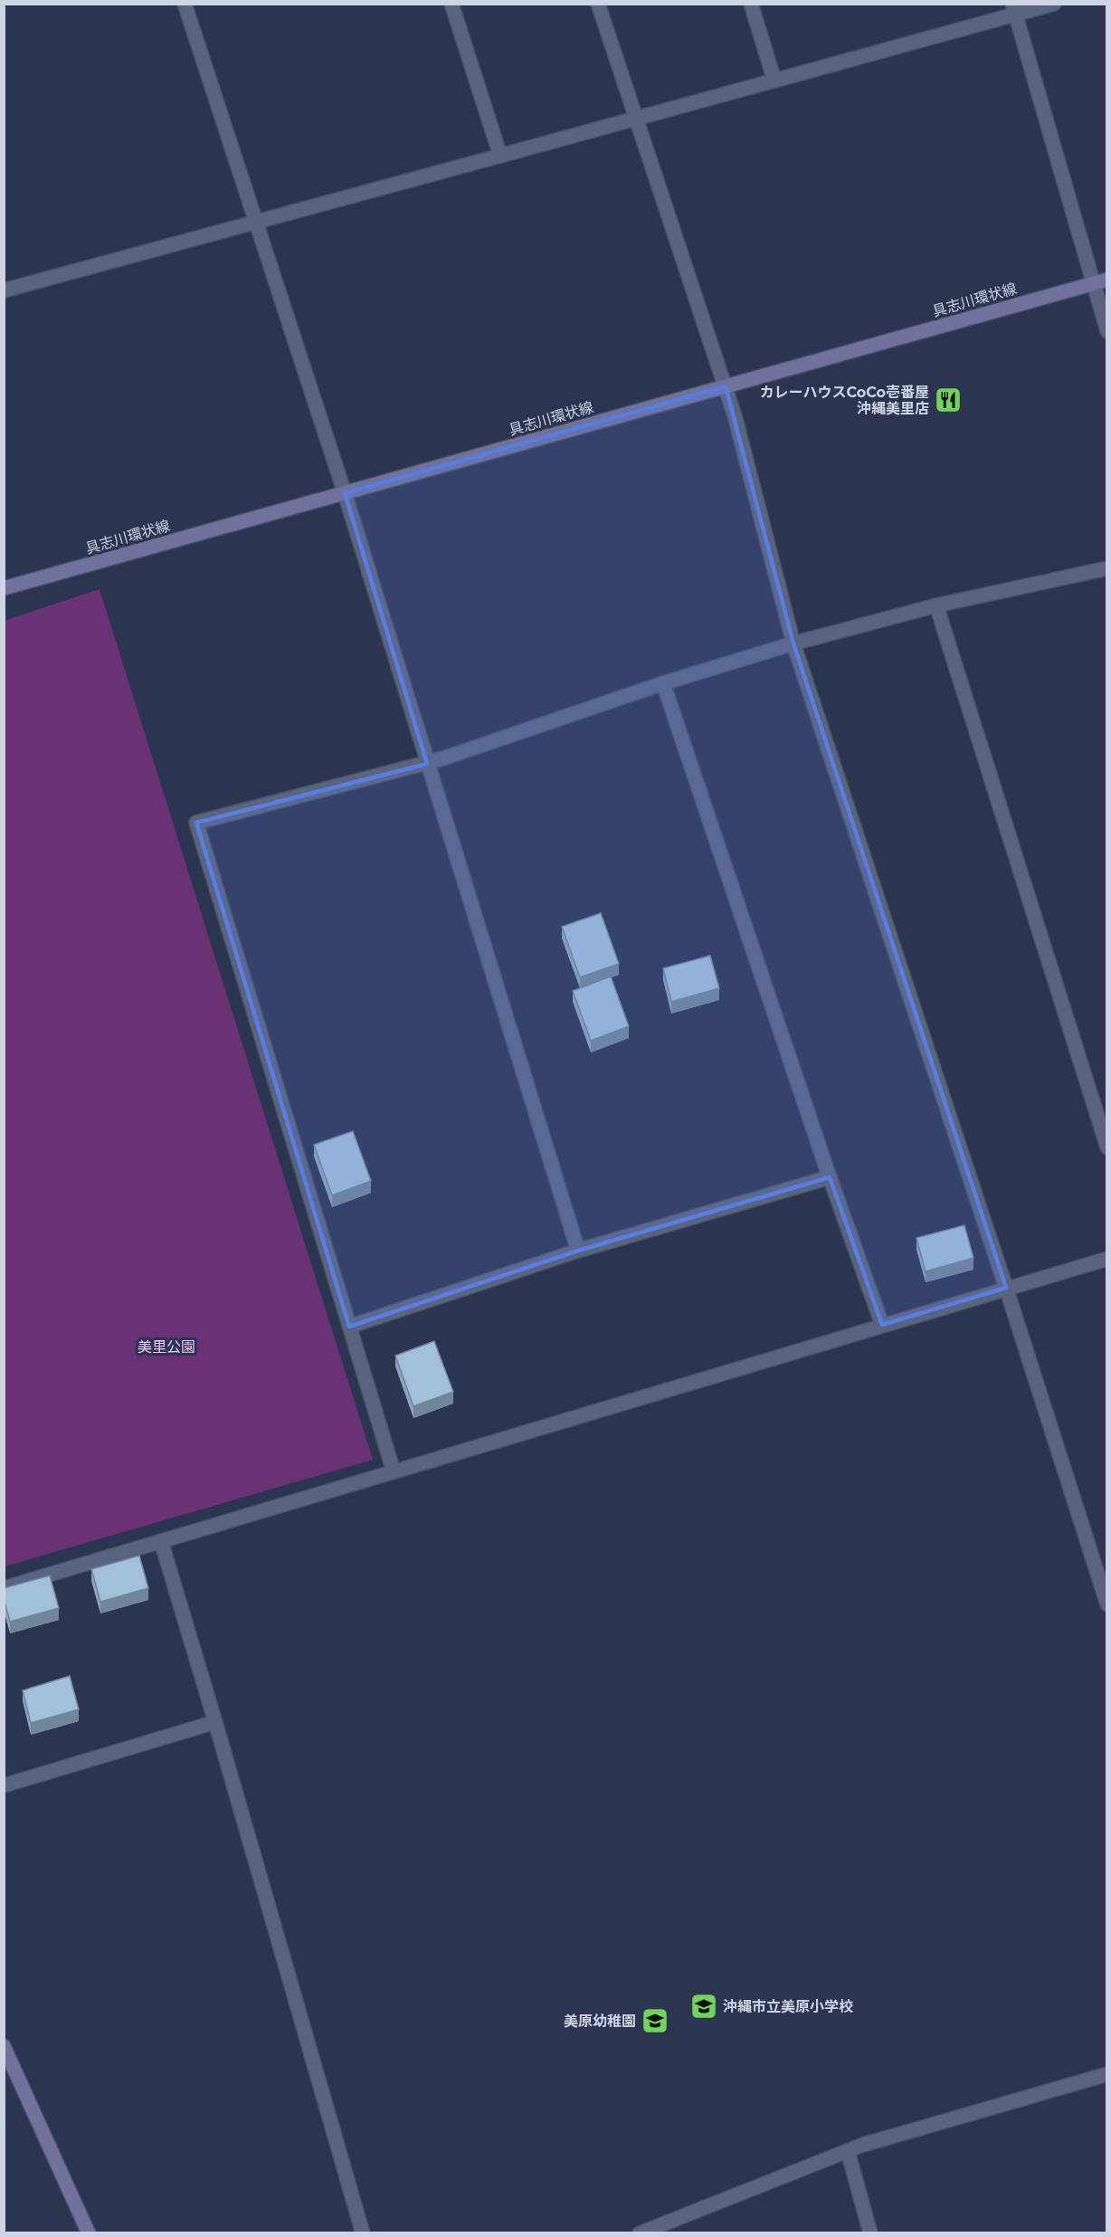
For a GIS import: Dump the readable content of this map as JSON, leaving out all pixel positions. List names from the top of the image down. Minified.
{"streets":{"main road":["具志川環状線"]},"parks":["美里公園"],"places":{"restaurant":["カレーハウスCoCo壱番屋 沖縄美里店"],"school or university":["沖縄市立美原小学校","美原幼稚園"]}}
